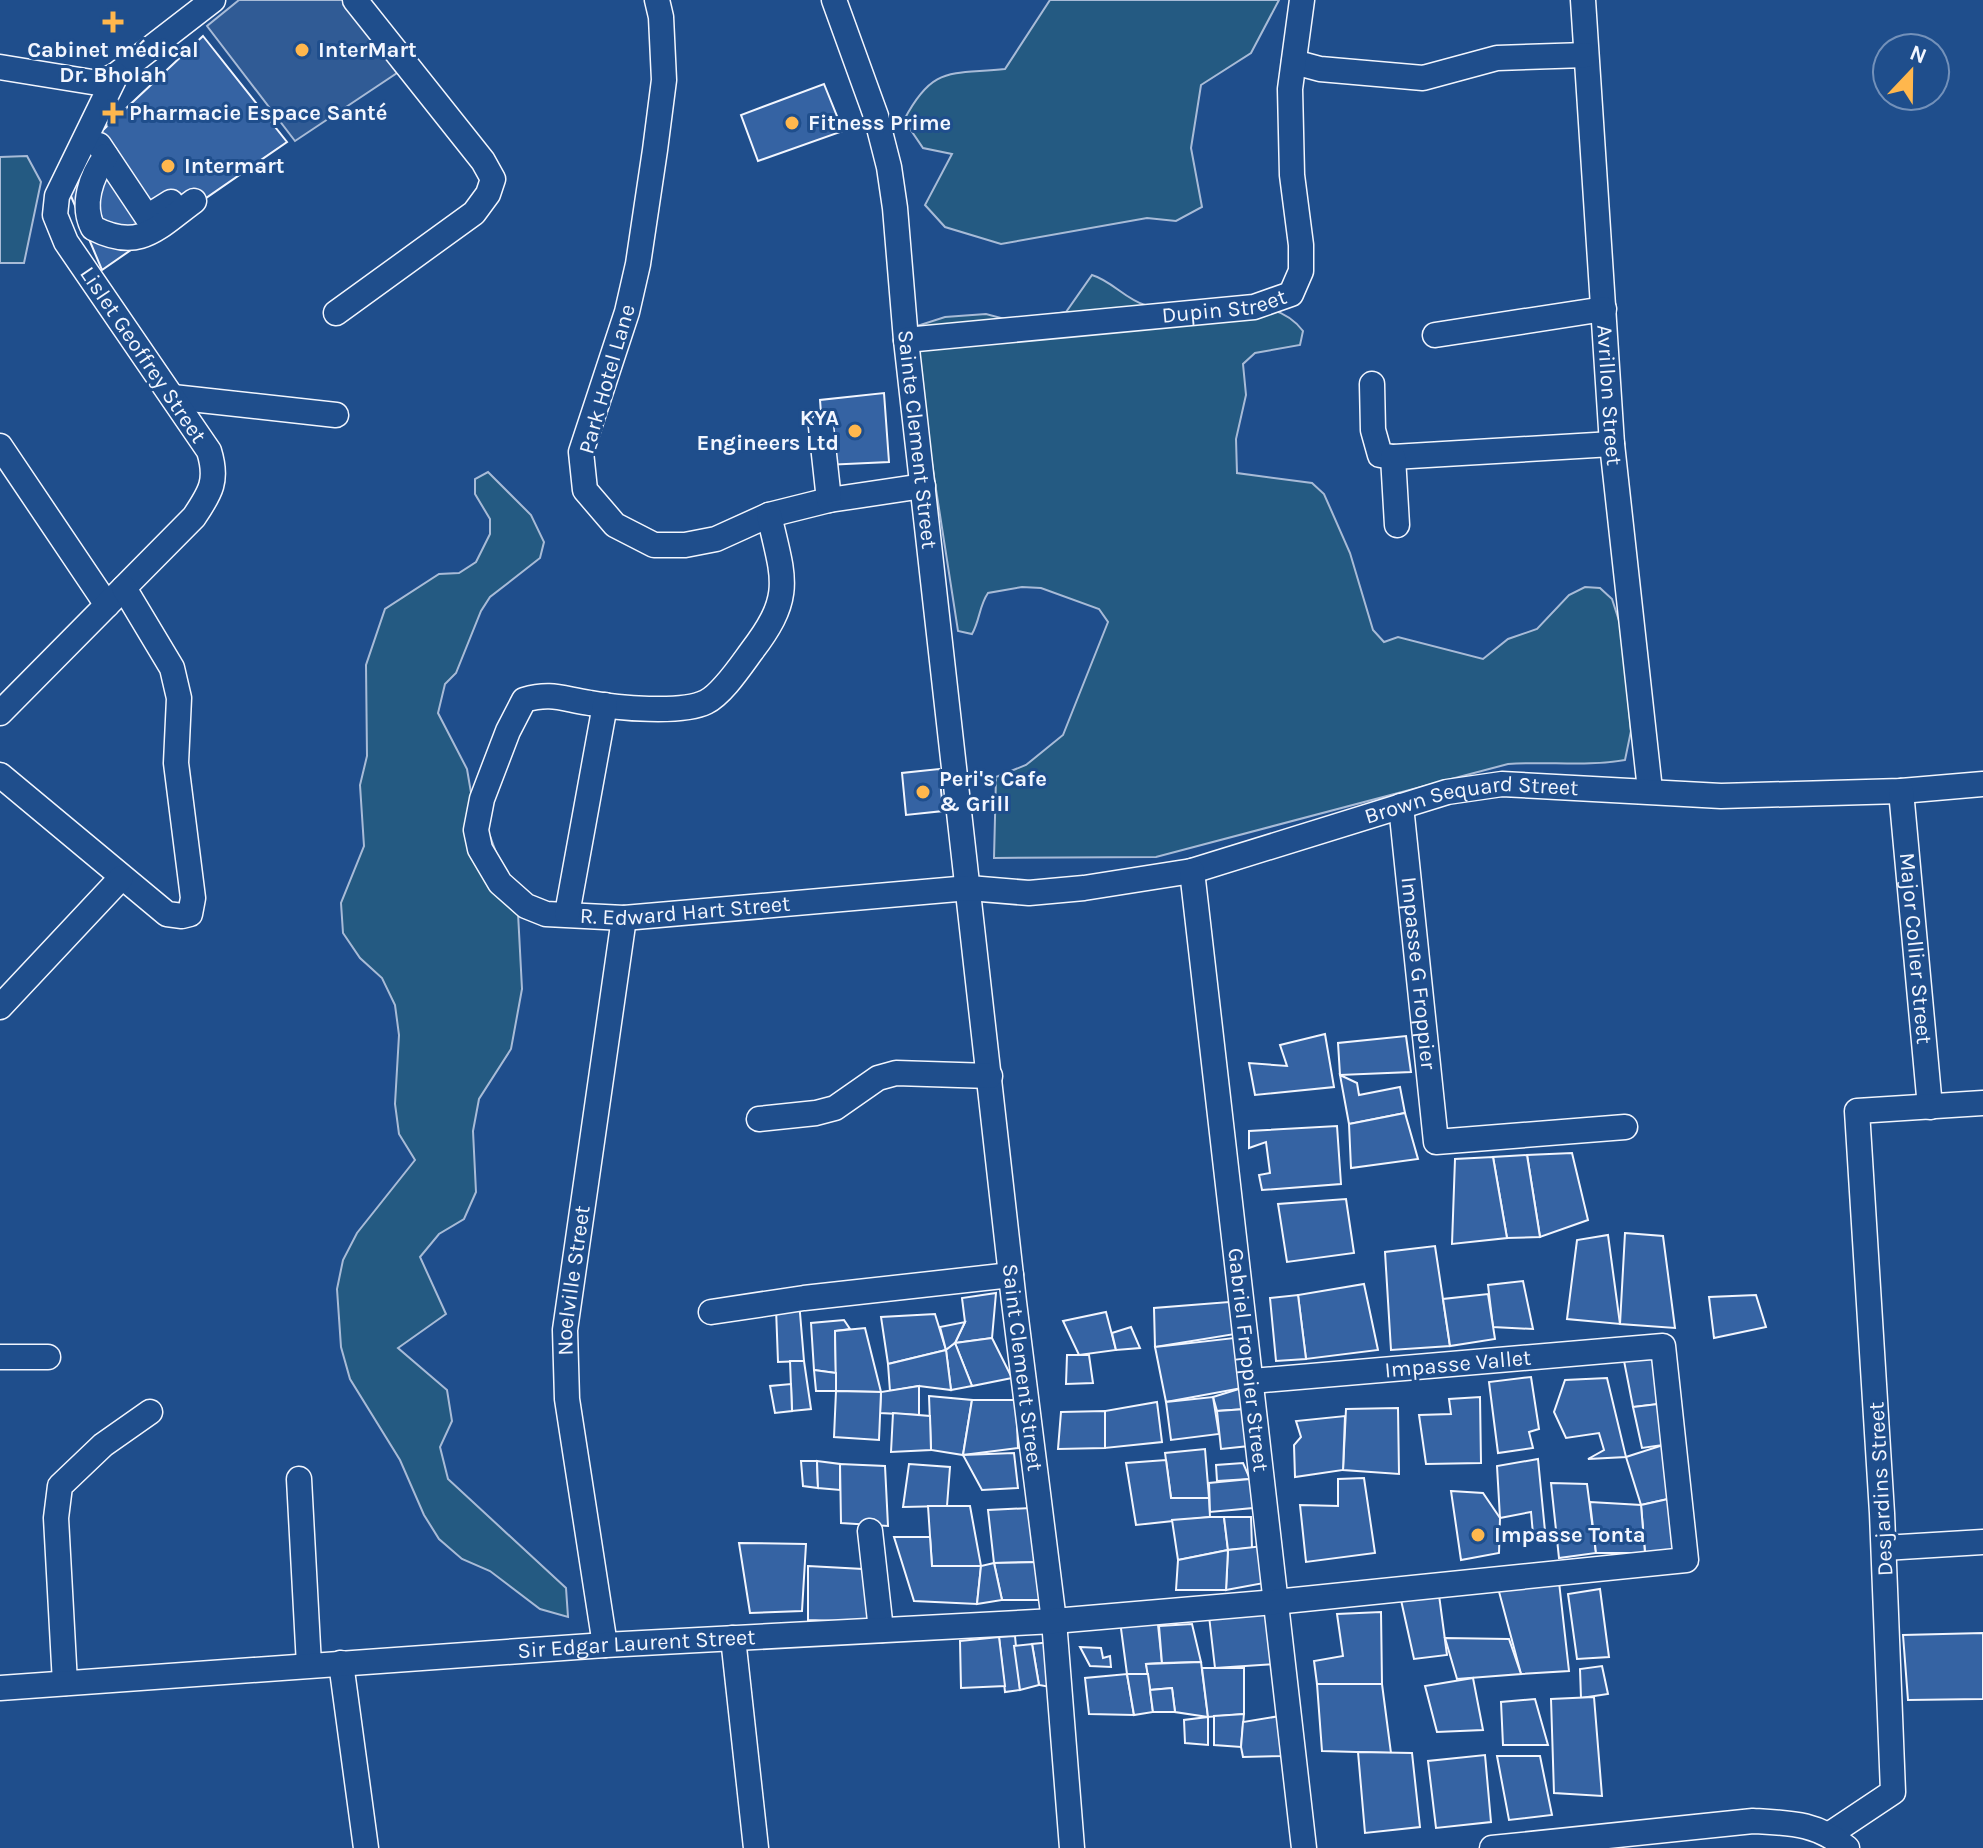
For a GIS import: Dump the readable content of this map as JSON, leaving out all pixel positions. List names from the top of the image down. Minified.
{"streets":{"street":["Dupin Street","Lislet Geoffrey Street","Park Hotel Lane","Avrillon Street","Sainte Clement Street","Brown Sequard Street","R. Edward Hart Street","Major Collier Street","Impasse G Froppier","Noelville Street","Gabriel Froppier Street","Impasse Vallet","Saint Clement Street","Desjardins Street","Sir Edgar Laurent Street"]},"crossings":[["Dupin Street","Sainte Clement Street"],["Park Hotel Lane","Sainte Clement Street"],["Avrillon Street","Brown Sequard Street"],["Sainte Clement Street","Brown Sequard Street"],["Sainte Clement Street","R. Edward Hart Street"],["Sainte Clement Street","Saint Clement Street"],["Brown Sequard Street","R. Edward Hart Street"],["Brown Sequard Street","Major Collier Street"],["Brown Sequard Street","Impasse G Froppier"],["Brown Sequard Street","Gabriel Froppier Street"],["Brown Sequard Street","Saint Clement Street"],["R. Edward Hart Street","Noelville Street"],["R. Edward Hart Street","Saint Clement Street"],["Major Collier Street","Desjardins Street"],["Noelville Street","Sir Edgar Laurent Street"],["Gabriel Froppier Street","Impasse Vallet"],["Gabriel Froppier Street","Sir Edgar Laurent Street"],["Impasse Vallet","Sir Edgar Laurent Street"],["Saint Clement Street","Sir Edgar Laurent Street"]],"places":{"health":["Cabinet médical Dr. Bholah","Pharmacie Espace Santé"],"other":["InterMart","Fitness Prime","Intermart","KYA Engineers Ltd","Peri's Cafe & Grill","Impasse Tonta"]},"north":"top"}
